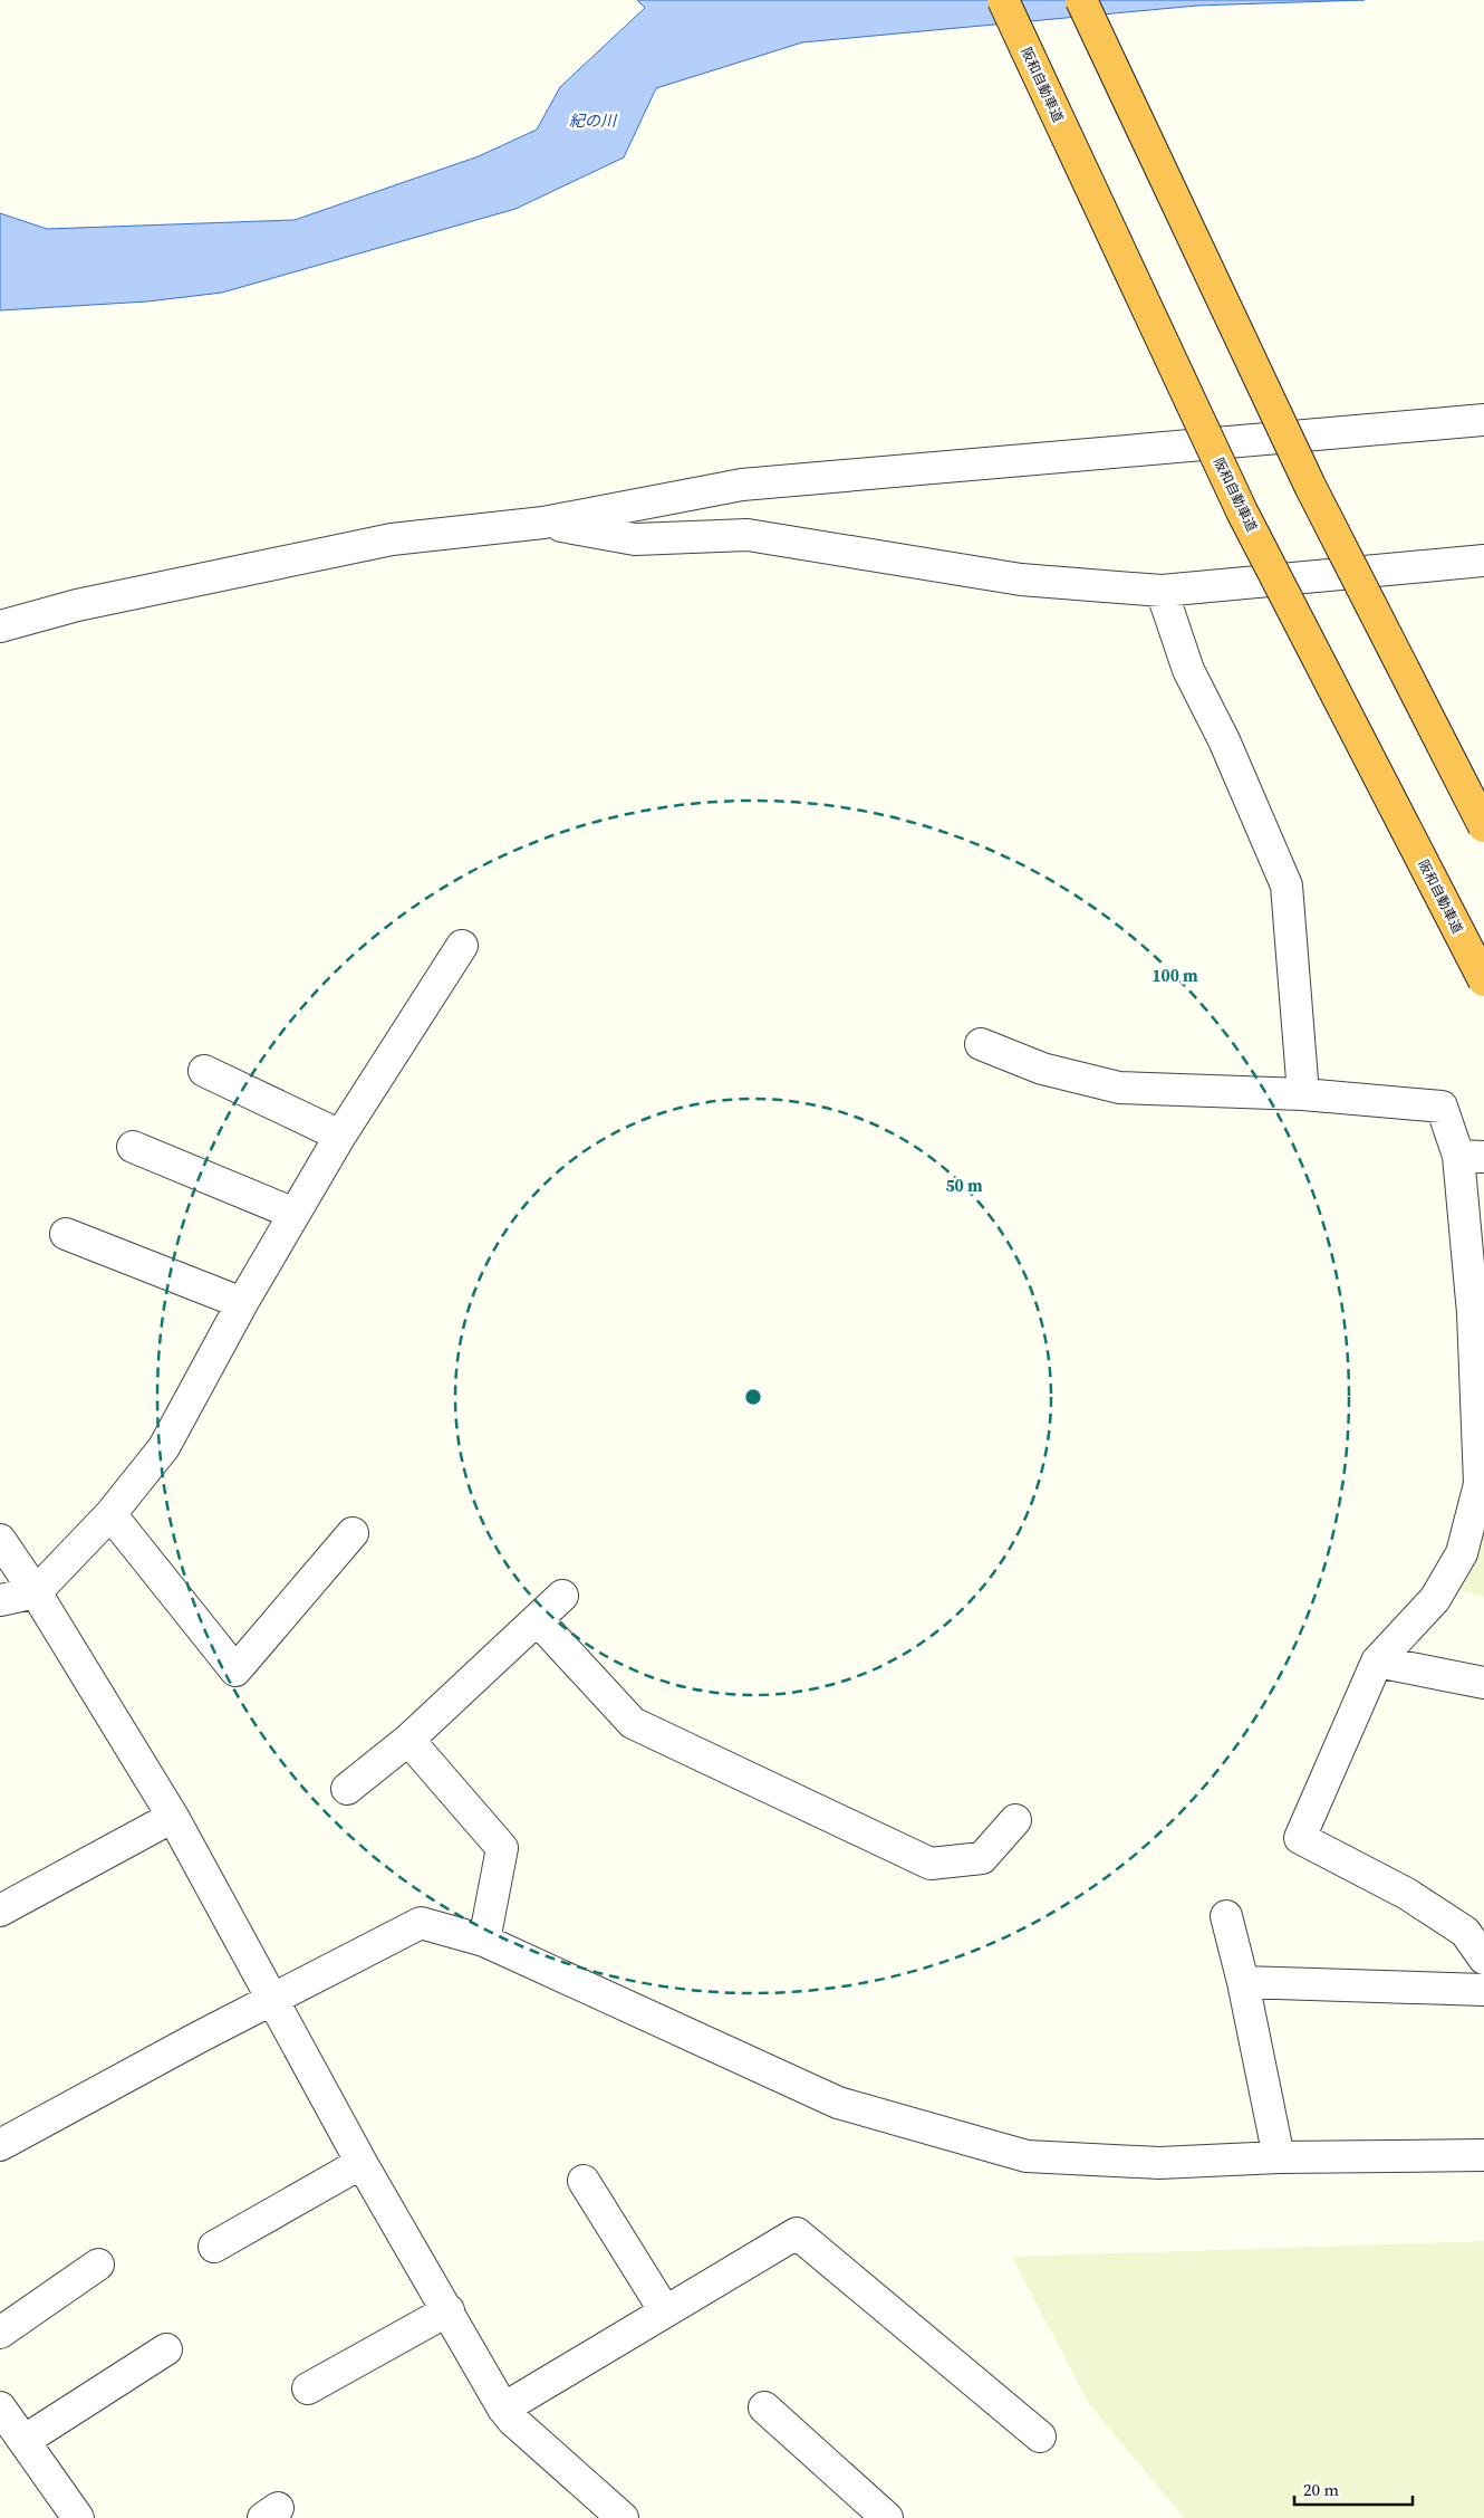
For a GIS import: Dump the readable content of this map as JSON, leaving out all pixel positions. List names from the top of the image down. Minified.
{"streets":{"highway":["阪和自動車道"]},"water":["紀の川"],"scale_bar":"20 m","rings":["100 m","50 m"]}
